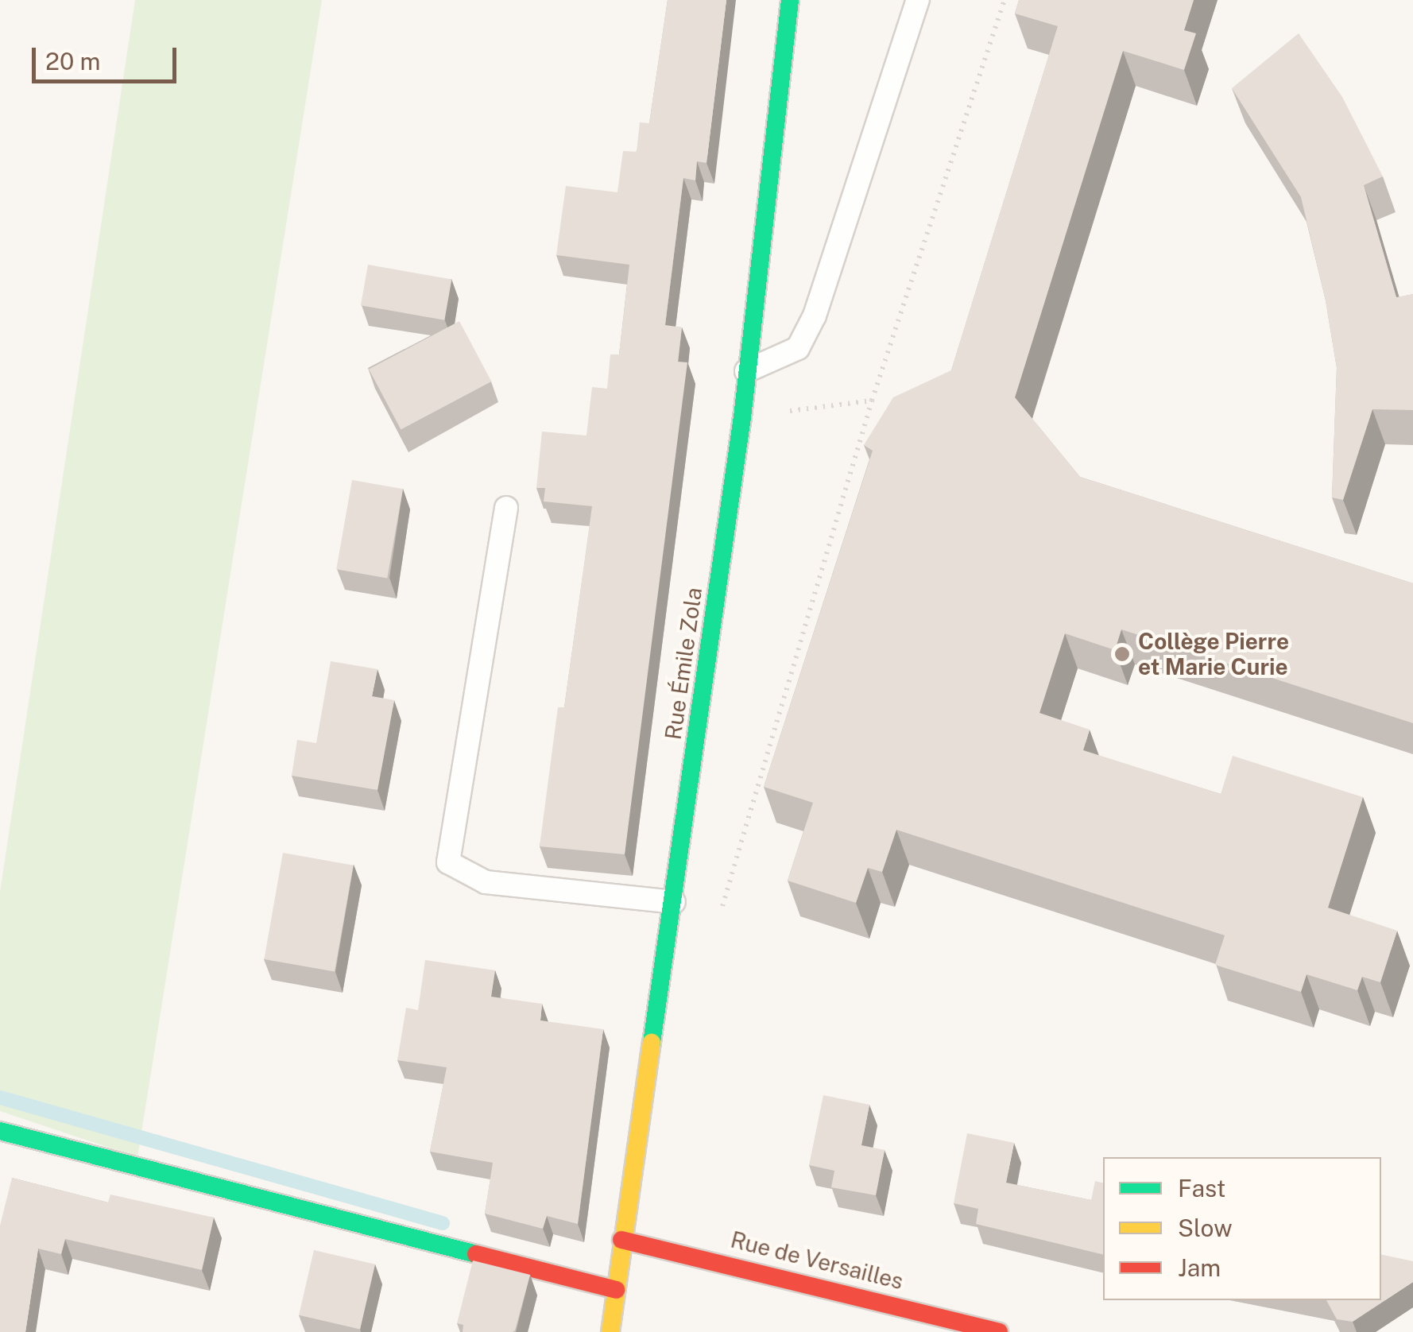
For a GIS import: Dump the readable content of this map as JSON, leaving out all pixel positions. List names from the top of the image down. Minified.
{"streets":{"street":["Rue Émile Zola","Rue de Versailles"]},"crossings":[["Rue Émile Zola","Rue de Versailles"]],"places":["Collège Pierre et Marie Curie"],"legend":["Fast","Slow","Jam"],"scale_bar":"20 m"}
